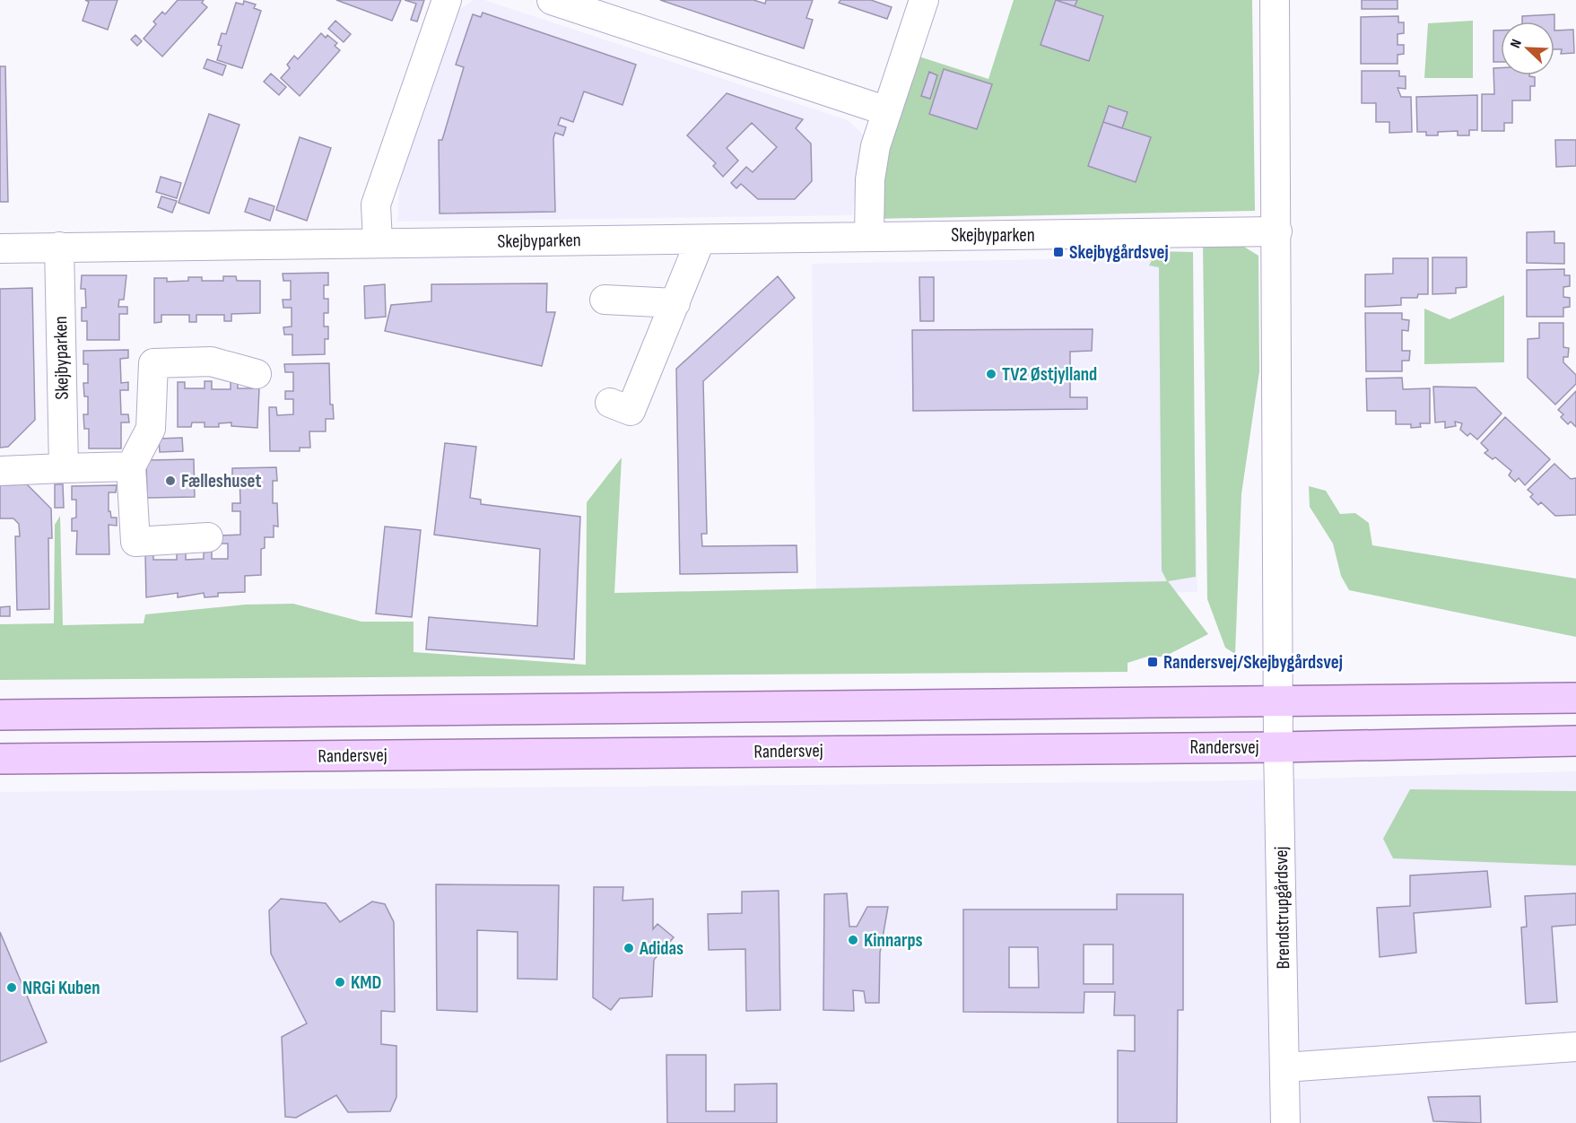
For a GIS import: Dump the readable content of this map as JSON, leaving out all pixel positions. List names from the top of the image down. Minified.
{"streets":{"main road":["Randersvej"],"street":["Skejbyparken","Brendstrupgårdsvej"]},"crossings":[["Randersvej","Brendstrupgårdsvej"]],"places":{"transit":["Skejbygårdsvej","Randersvej/Skejbygårdsvej"],"other":["TV2 Østjylland","Fælleshuset","Kinnarps","Adidas","KMD","NRGi Kuben"]},"north":"top left"}
